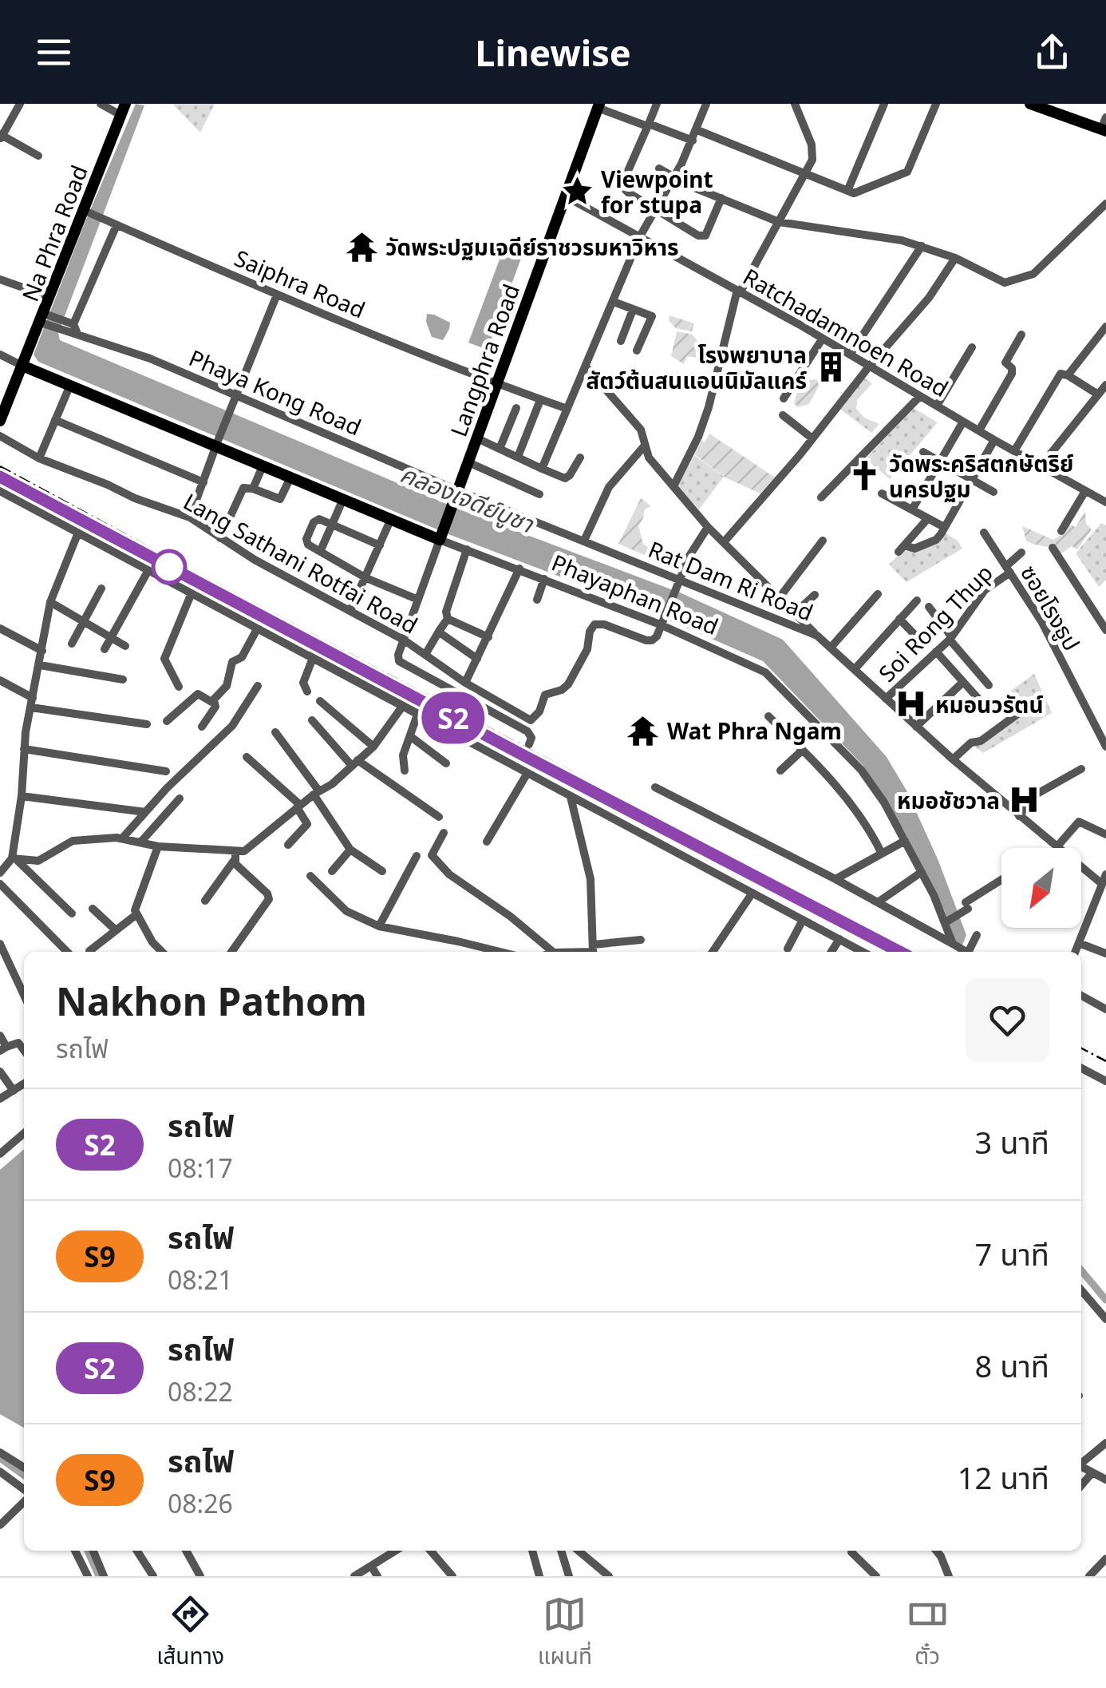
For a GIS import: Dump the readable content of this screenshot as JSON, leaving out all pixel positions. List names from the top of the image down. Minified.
{"streets":{"main road":["Na Phra Road","Langphra Road","Phayaphan Road"],"street":["Saiphra Road","Ratchadamnoen Road","Phaya Kong Road","Lang Sathani Rotfai Road","Rat Dam Ri Road","ซอยโรงธูป","Soi Rong Thup"]},"crossings":[["Na Phra Road","Saiphra Road"],["Na Phra Road","Phaya Kong Road"],["Na Phra Road","Phayaphan Road"],["Saiphra Road","Langphra Road"],["Ratchadamnoen Road","Langphra Road"],["Langphra Road","Phaya Kong Road"],["Langphra Road","Rat Dam Ri Road"],["Langphra Road","Phayaphan Road"],["Phaya Kong Road","Rat Dam Ri Road"],["Lang Sathani Rotfai Road","Phayaphan Road"],["Rat Dam Ri Road","Soi Rong Thup"],["ซอยโรงธูป","Soi Rong Thup"]],"water":["คลองเจดีย์บูชา"],"places":{"place":["Viewpoint for stupa"],"temple":["วัดพระปฐมเจดีย์ราชวรมหาวิหาร","Wat Phra Ngam"],"building":["โรงพยาบาล สัตว์ต้นสนแอนนิมัลแคร์"],"church":["วัดพระคริสตกษัตริย์ นครปฐม"],"hospital":["หมอนวรัตน์","หมอชัชวาล"]},"north":"bottom left","page":{"header":"Linewise","on_map":"S2","heading":["Nakhon Pathom","รถไฟ"],"list":[{"mark":"S2","name":"รถไฟ","note":"08:17","value":"3 นาที"},{"mark":"S9","name":"รถไฟ","note":"08:21","value":"7 นาที"},{"mark":"S2","name":"รถไฟ","note":"08:22","value":"8 นาที"},{"mark":"S9","name":"รถไฟ","note":"08:26","value":"12 นาที"}],"tabs":["เส้นทาง","แผนที่","ตั๋ว"]}}
